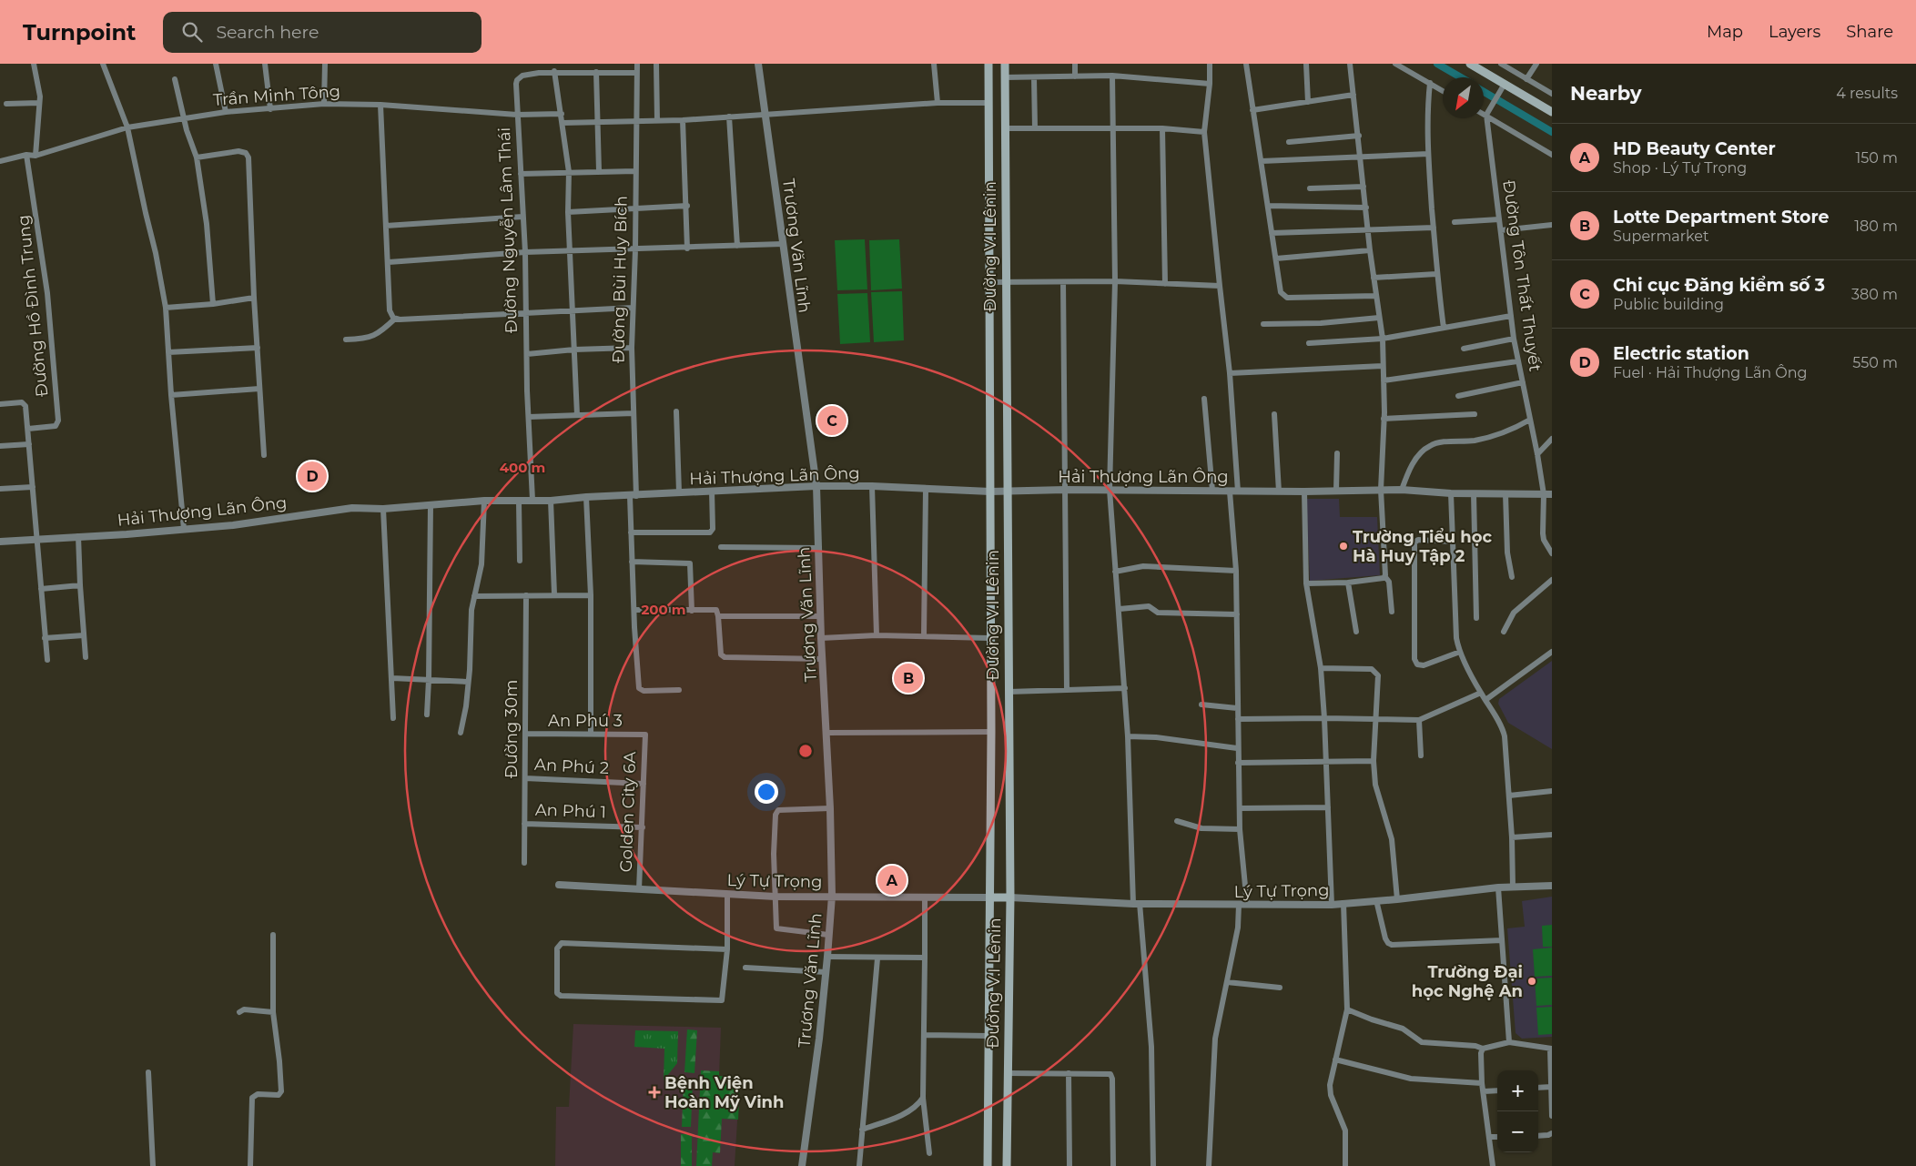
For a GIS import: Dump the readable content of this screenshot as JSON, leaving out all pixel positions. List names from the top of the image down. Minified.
{"streets":{"main road":["Đường V.I Lênin"],"street":["Trần Minh Tông","Đường Nguyễn Lâm Thái","Trương Văn Lĩnh","Đường Tôn Thất Thuyết","Đường Bùi Huy Bích","Đường Hồ Đình Trung","Hải Thượng Lãn Ông","An Phú 3","Đường 30m","An Phú 2","An Phú 1","Golden City 6A","Lý Tự Trọng"]},"crossings":[["Trần Minh Tông","Đường Nguyễn Lâm Thái"],["Trần Minh Tông","Đường Hồ Đình Trung"],["Đường Nguyễn Lâm Thái","Đường Bùi Huy Bích"],["Đường Nguyễn Lâm Thái","Hải Thượng Lãn Ông"],["Trương Văn Lĩnh","Hải Thượng Lãn Ông"],["Trương Văn Lĩnh","Lý Tự Trọng"],["Đường V.I Lênin","Hải Thượng Lãn Ông"],["Đường V.I Lênin","Lý Tự Trọng"],["Đường Tôn Thất Thuyết","Hải Thượng Lãn Ông"],["Đường Bùi Huy Bích","Hải Thượng Lãn Ông"],["An Phú 3","Đường 30m"],["An Phú 3","Golden City 6A"],["Đường 30m","An Phú 2"],["Đường 30m","An Phú 1"],["An Phú 2","Golden City 6A"],["An Phú 1","Golden City 6A"],["Golden City 6A","Lý Tự Trọng"]],"places":{"other":["Trường Tiểu học Hà Huy Tập 2","Trường Đại học Nghệ An"],"health":["Bệnh Viện Hoàn Mỹ Vinh"]},"north":"bottom left","page":{"header":"Turnpoint","search":"Search here","nav":["Map","Layers","Share"],"heading":["Nearby","4 results"],"list":[{"mark":"A","name":"HD Beauty Center","note":"Shop · Lý Tự Trọng","value":"150 m"},{"mark":"B","name":"Lotte Department Store","note":"Supermarket","value":"180 m"},{"mark":"C","name":"Chi cục Đăng kiểm số 3","note":"Public building","value":"380 m"},{"mark":"D","name":"Electric station","note":"Fuel · Hải Thượng Lãn Ông","value":"550 m"}],"pins":["C","D","B","A"],"map_buttons":["+","−"]},"rings":["400 m","200 m"]}
